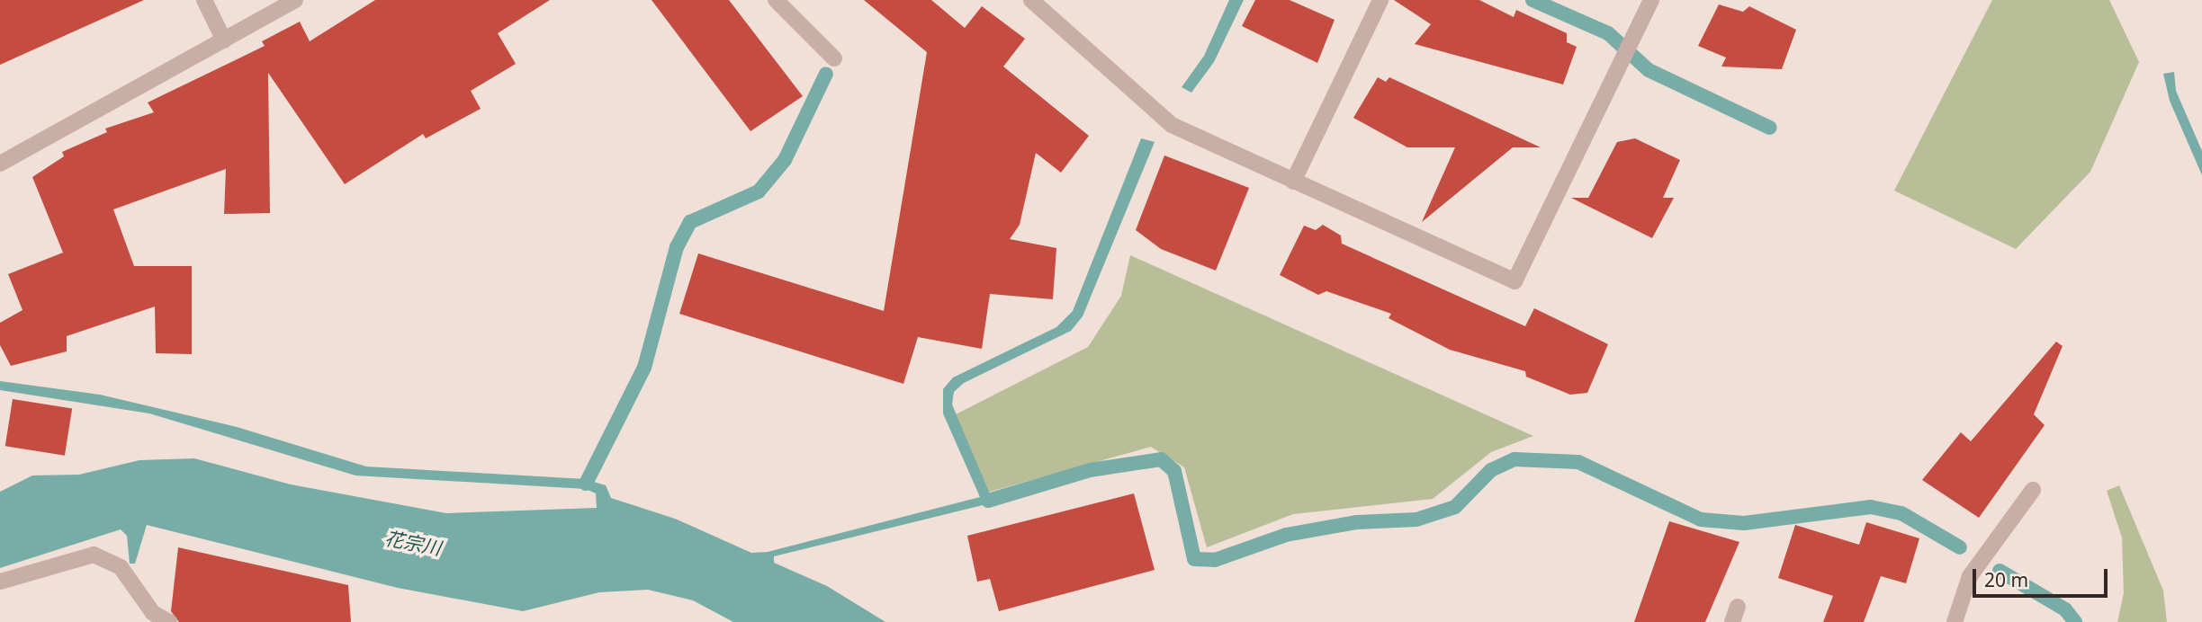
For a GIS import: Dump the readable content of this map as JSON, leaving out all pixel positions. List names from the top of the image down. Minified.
{"water":["花宗川"],"scale_bar":"20 m"}
